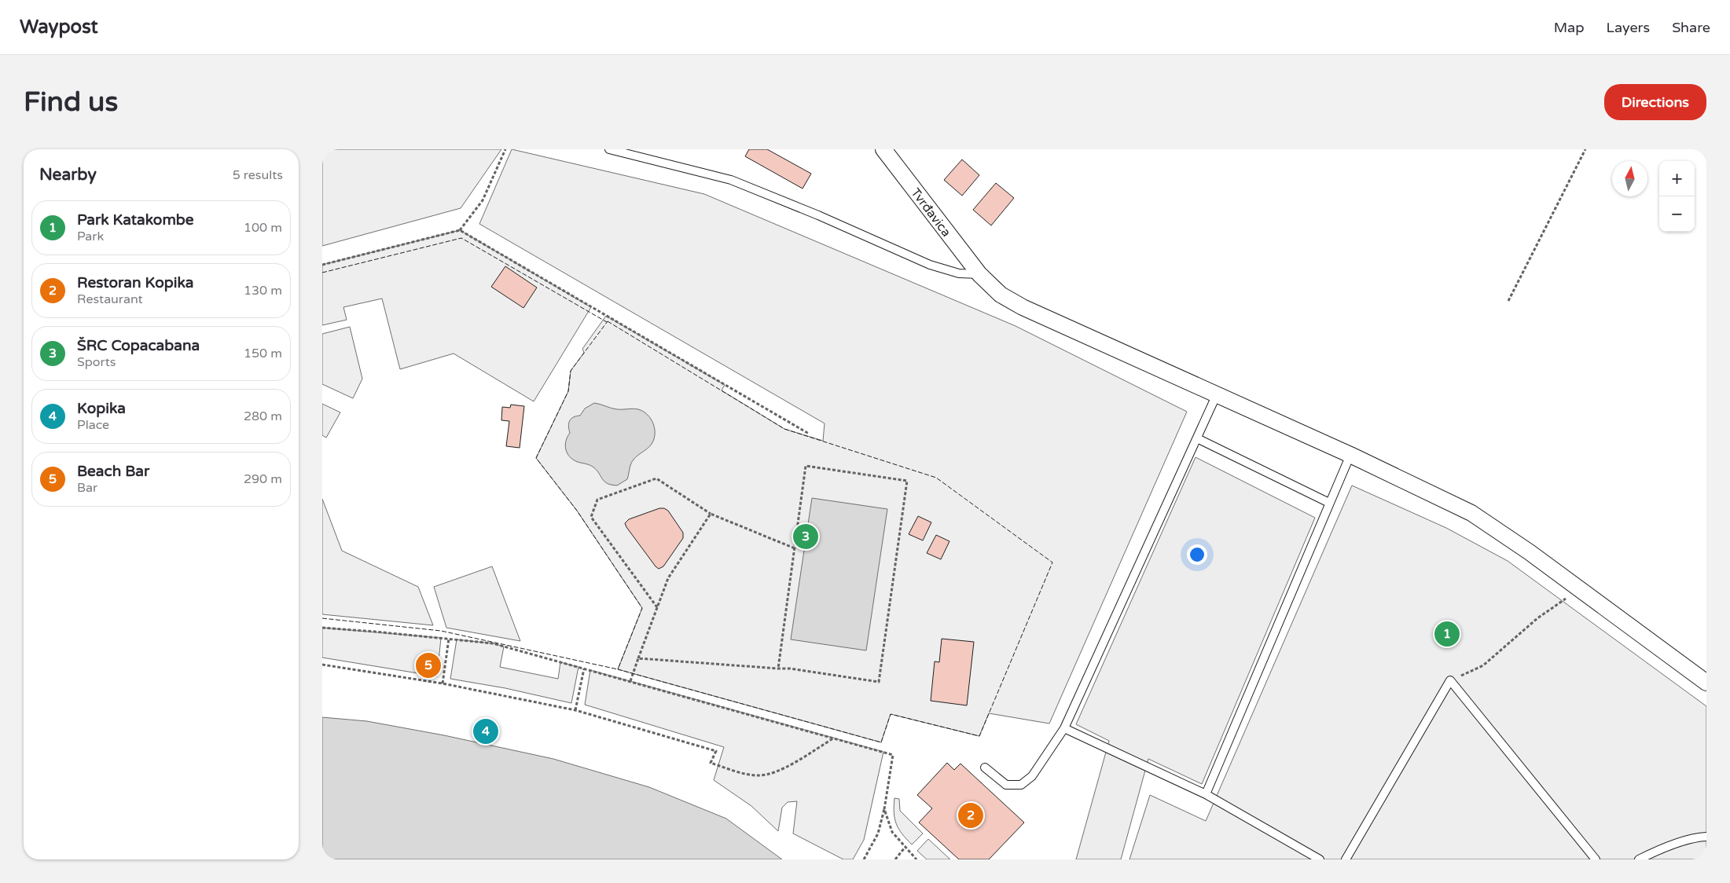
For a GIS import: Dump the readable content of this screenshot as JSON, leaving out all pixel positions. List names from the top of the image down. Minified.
{"streets":{"street":["Tvrđavica"]},"north":"top","page":{"header":"Waypost","nav":["Map","Layers","Share"],"buttons":"Directions","title":"Find us","heading":["Nearby","5 results"],"map_buttons":["+","−"],"list":[{"mark":"1","name":"Park Katakombe","note":"Park","value":"100 m"},{"mark":"2","name":"Restoran Kopika","note":"Restaurant","value":"130 m"},{"mark":"3","name":"ŠRC Copacabana","note":"Sports","value":"150 m"},{"mark":"4","name":"Kopika","note":"Place","value":"280 m"},{"mark":"5","name":"Beach Bar","note":"Bar","value":"290 m"}],"pins":["3","1","5","4","2"]}}
